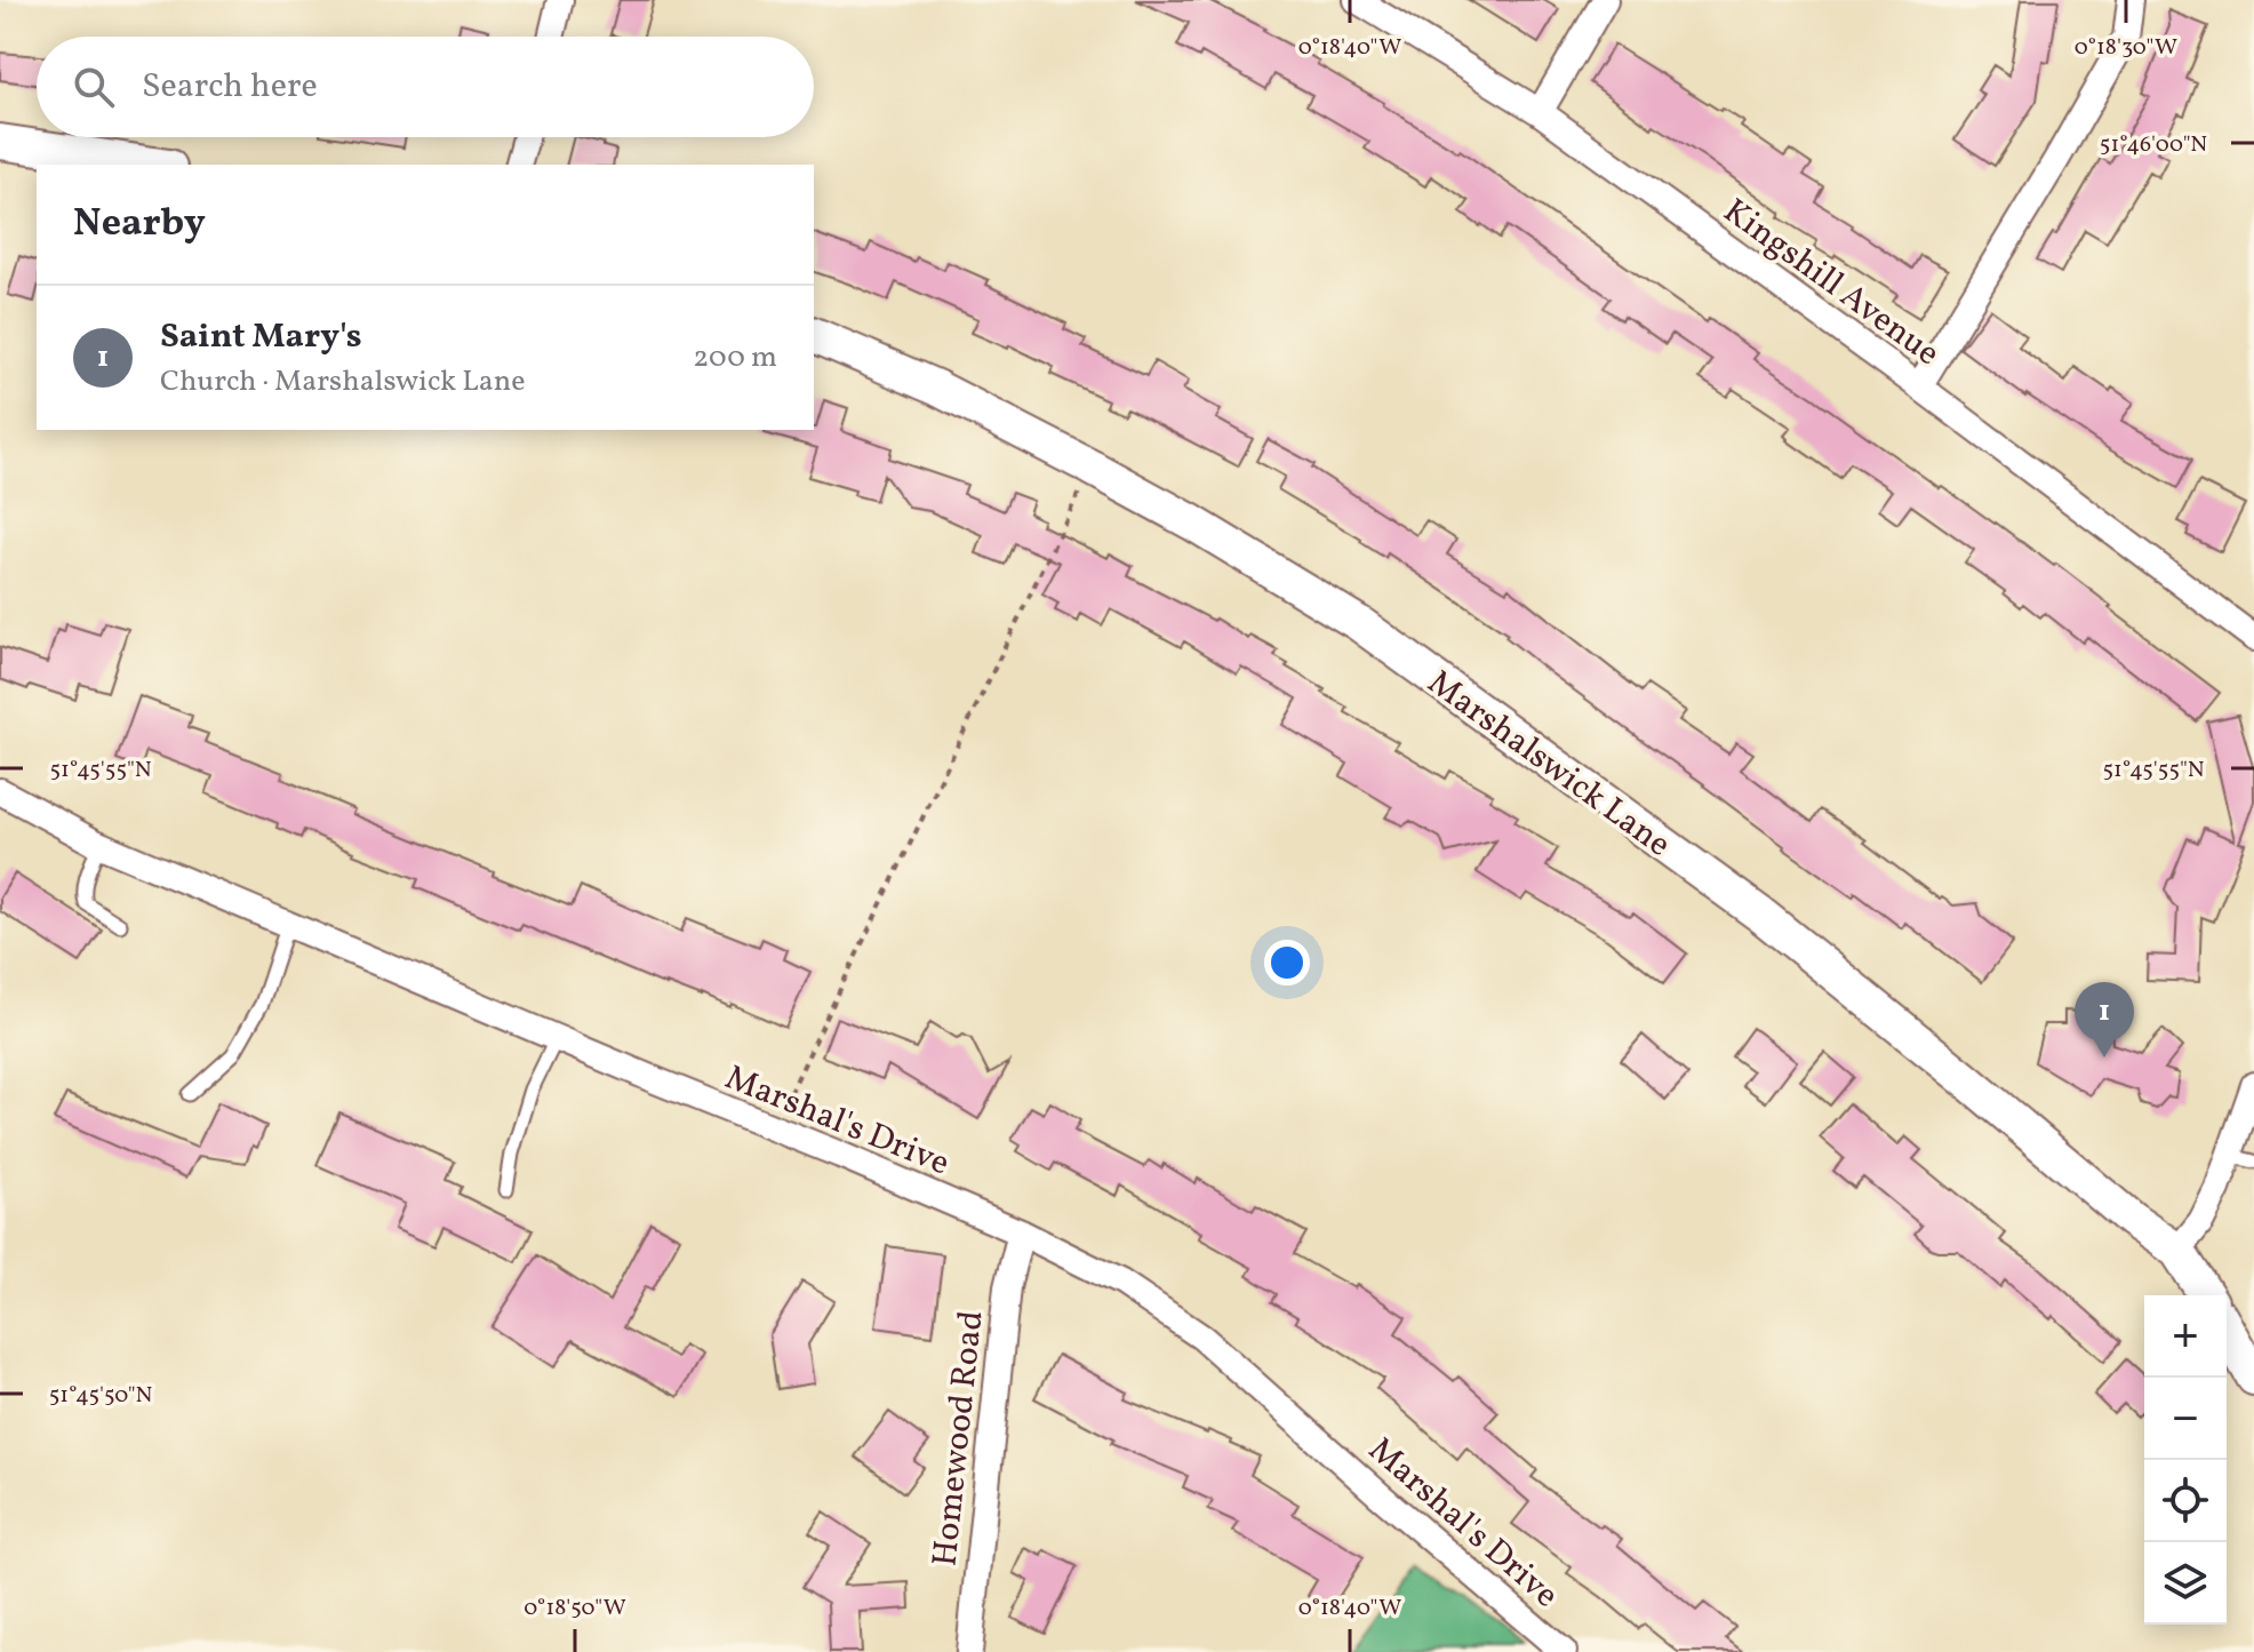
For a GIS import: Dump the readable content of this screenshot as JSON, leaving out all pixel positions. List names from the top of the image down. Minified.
{"streets":{"street":["Kingshill Avenue","Marshalswick Lane","Marshal's Drive","Homewood Road"]},"crossings":[["Marshal's Drive","Homewood Road"]],"page":{"search":"Search here","heading":"Nearby","list":[{"mark":"1","name":"Saint Mary's","note":"Church · Marshalswick Lane","value":"200 m"}],"pins":"1","map_buttons":["+","−"]},"coordinates":["0°18'40\"W","0°18'30\"W","51°46'00\"N","51°45'55\"N","51°45'50\"N","0°18'50\"W"]}
